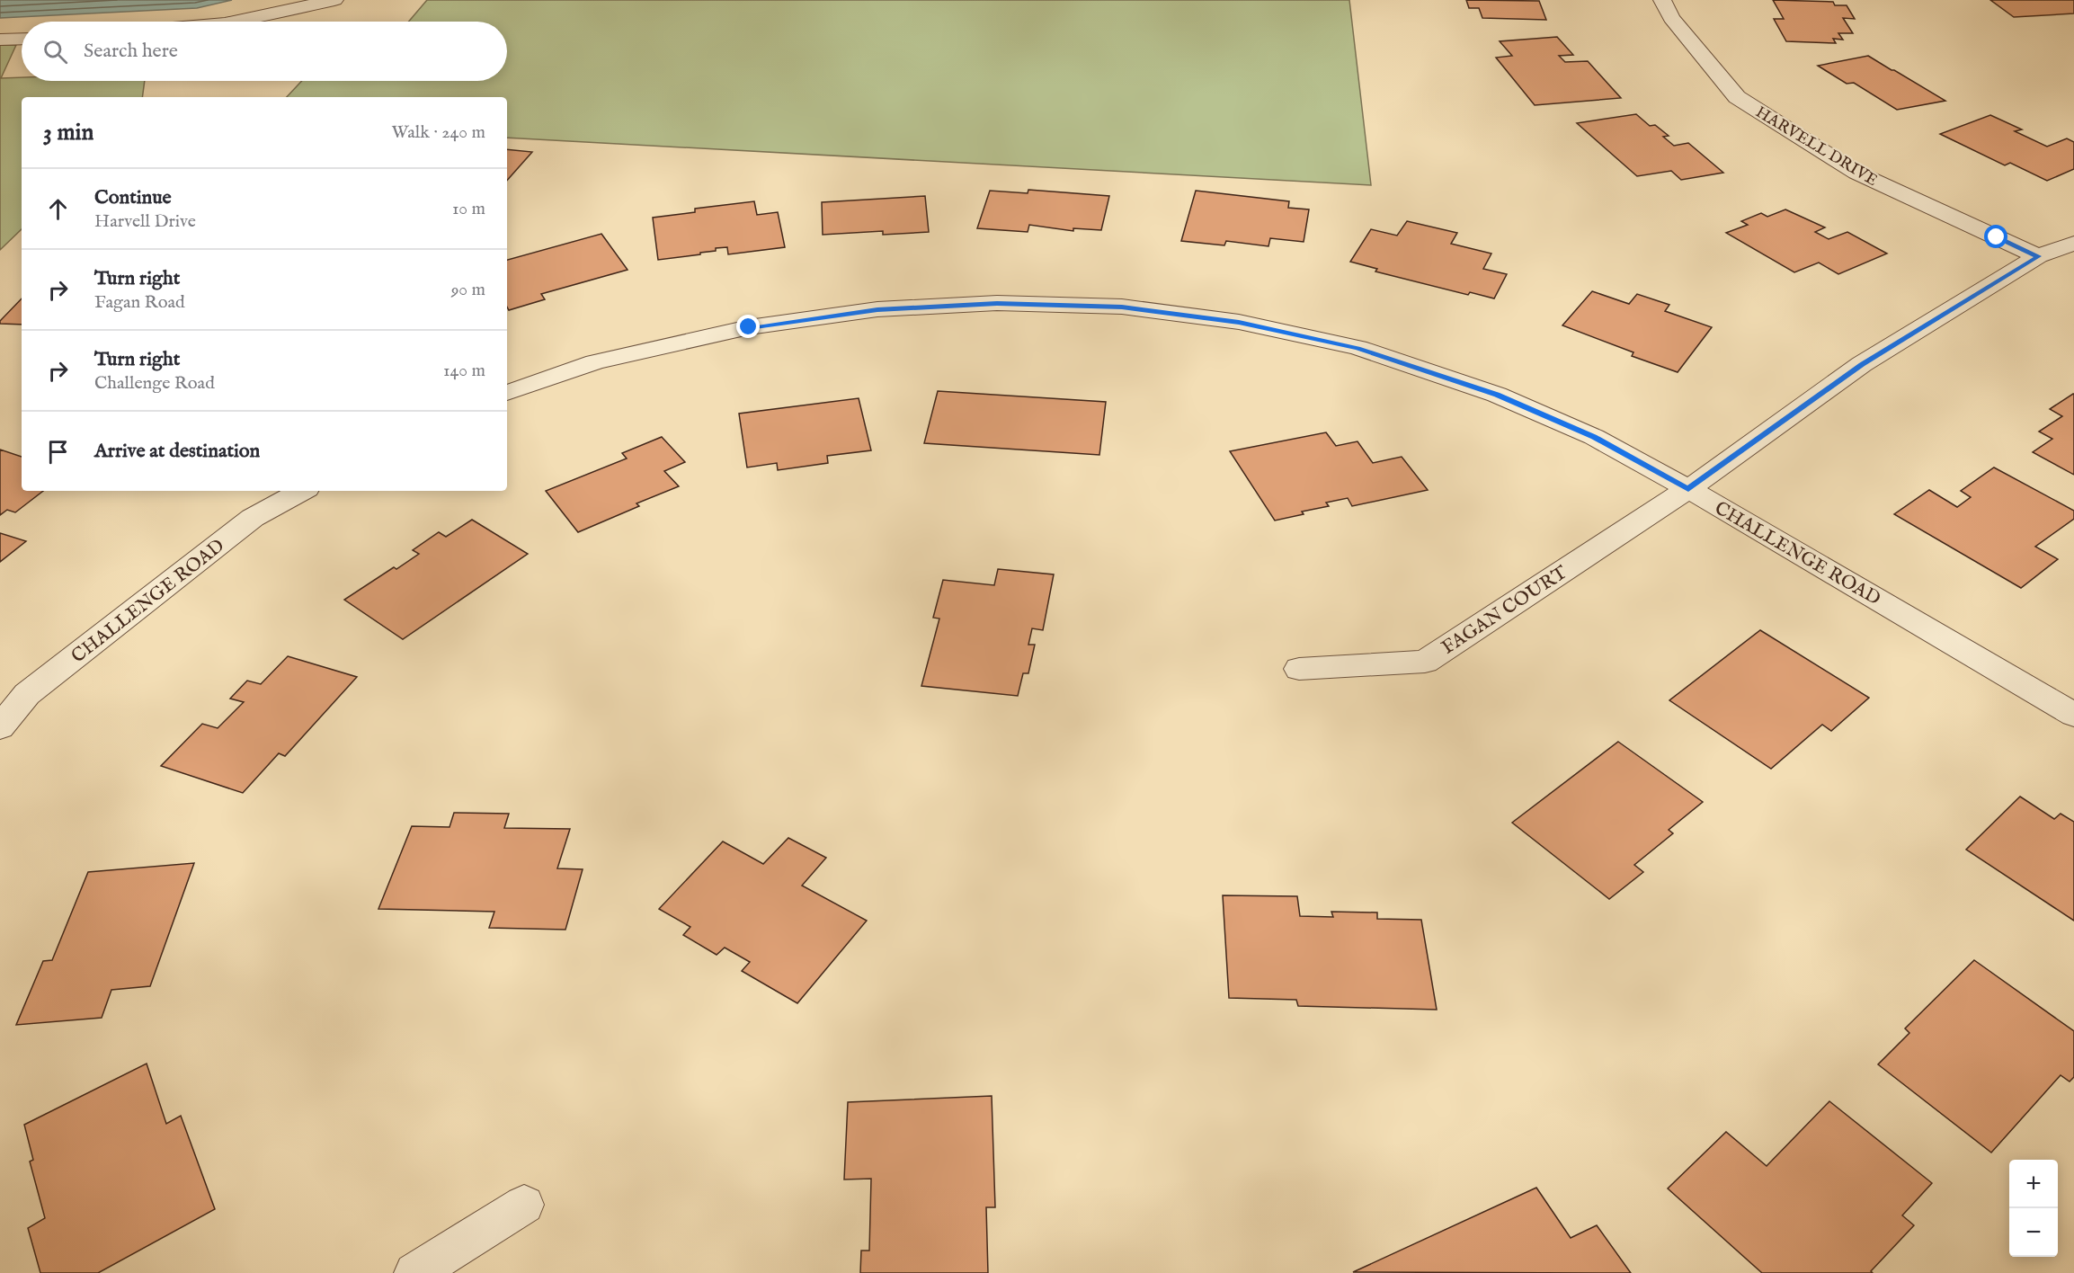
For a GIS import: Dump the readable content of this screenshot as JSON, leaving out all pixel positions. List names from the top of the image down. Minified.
{"streets":{"street":["HARVELL DRIVE","CHALLENGE ROAD","FAGAN COURT"]},"crossings":[["HARVELL DRIVE","FAGAN COURT"],["CHALLENGE ROAD","FAGAN COURT"]],"page":{"search":"Search here","heading":["3 min","Walk · 240 m"],"list":[["Continue","Harvell Drive","10 m"],["Turn right","Fagan Road","90 m"],["Turn right","Challenge Road","140 m"],"Arrive at destination"],"map_buttons":["+","−"]}}
